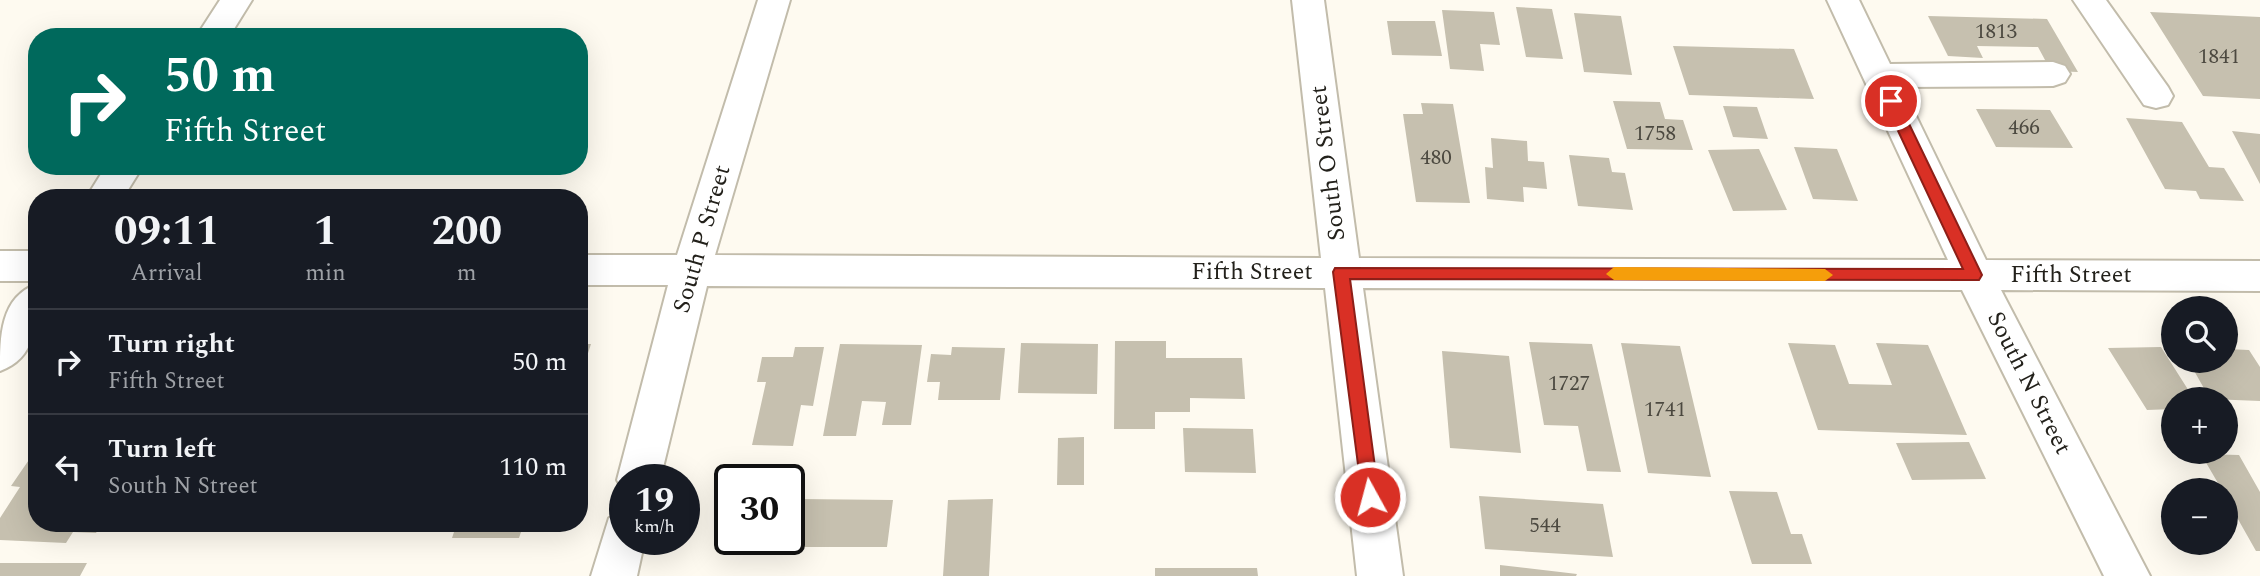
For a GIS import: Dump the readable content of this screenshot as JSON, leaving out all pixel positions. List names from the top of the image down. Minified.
{"streets":{"street":["South O Street","South P Street","Fifth Street","South N Street"]},"crossings":[["South O Street","Fifth Street"],["South P Street","Fifth Street"],["Fifth Street","South N Street"]],"house_numbers":["1813","1841","466","1758","480","1727","1741","544"],"page":{"turn":["50 m","Fifth Street"],"eta":["09:11","Arrival","1","min","200","m"],"map_buttons":["+","−"],"list":[{"name":"Turn right","note":"Fifth Street","value":"50 m"},{"name":"Turn left","note":"South N Street","value":"110 m"}],"speed":"19 km/h","limit":"30"}}
